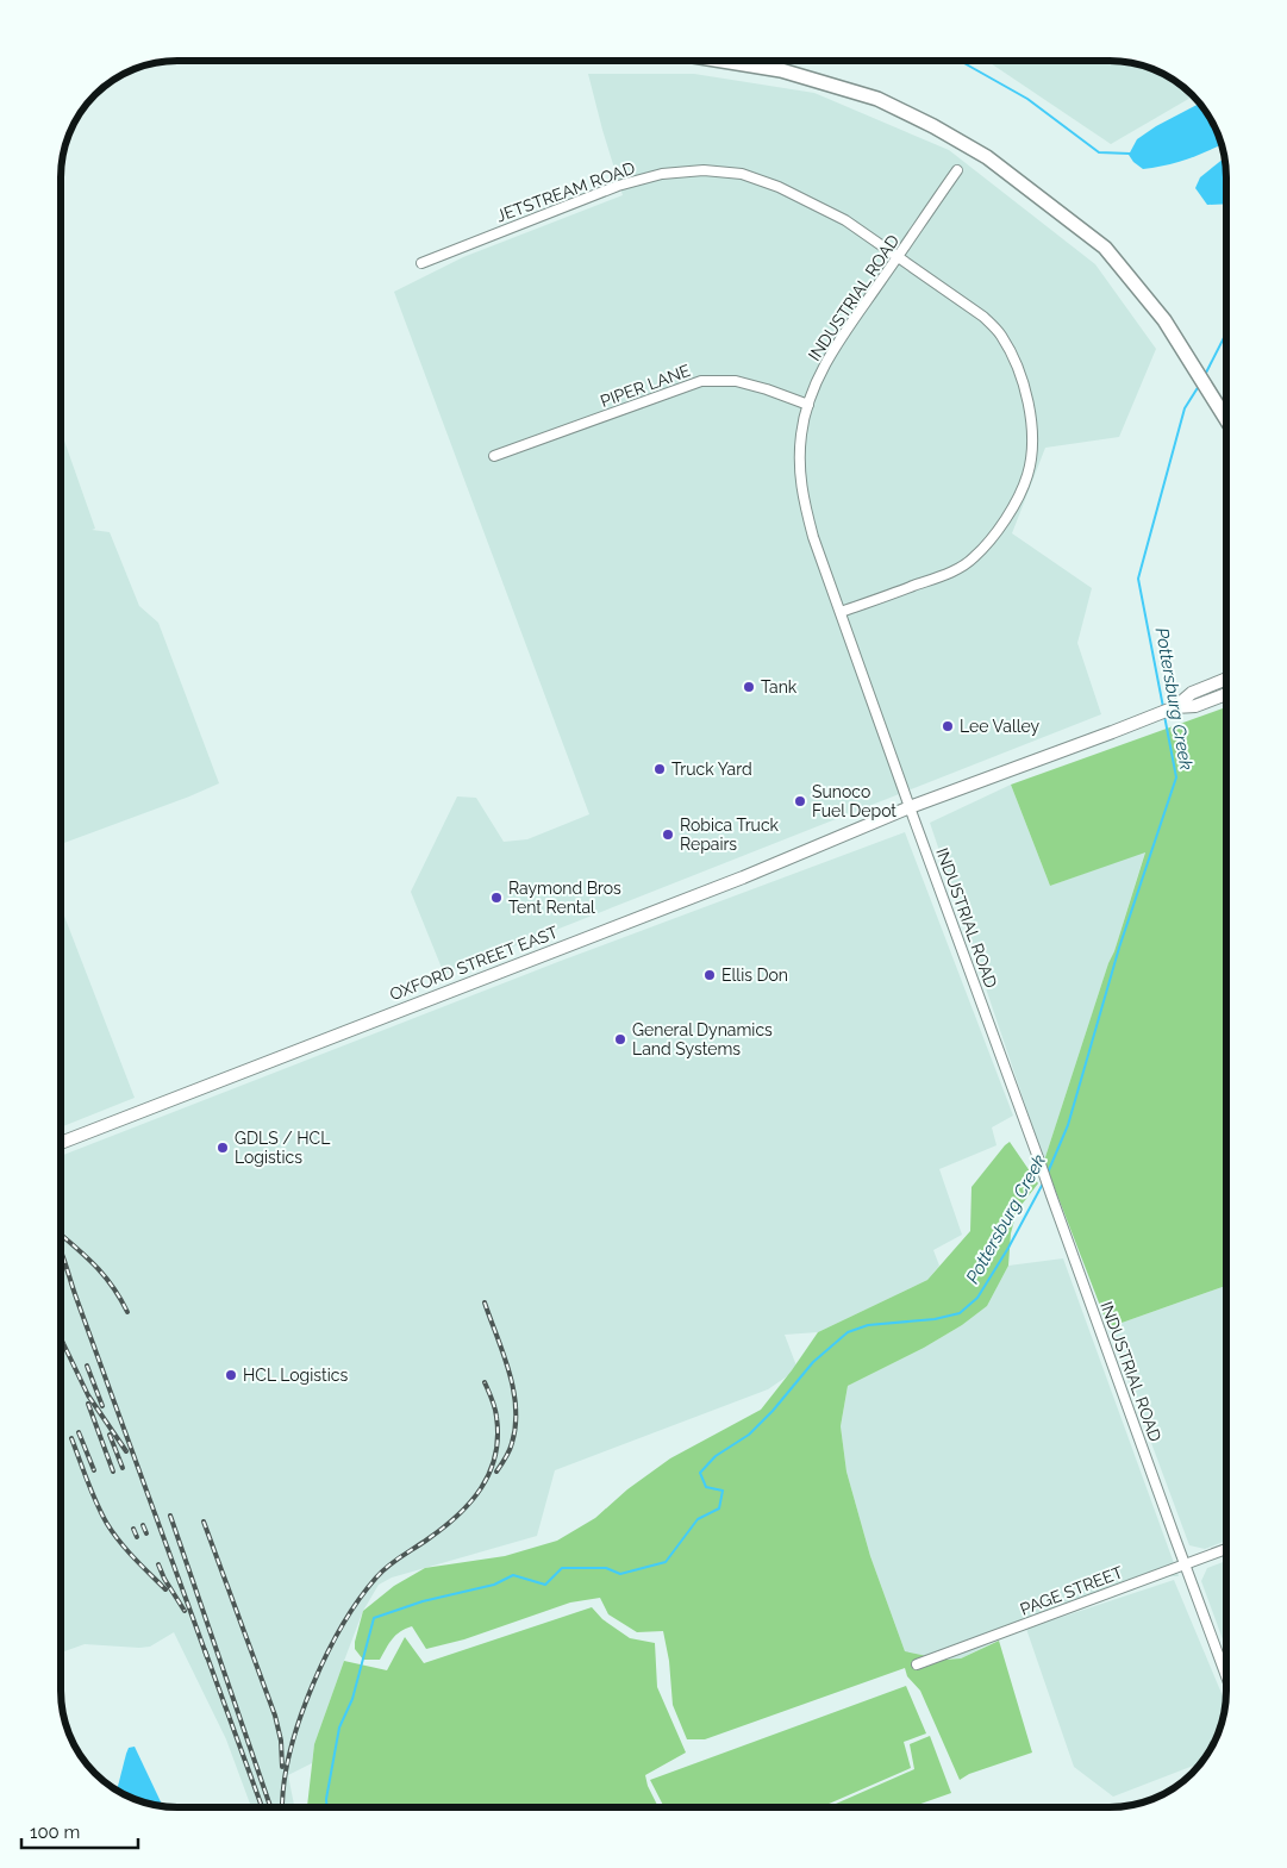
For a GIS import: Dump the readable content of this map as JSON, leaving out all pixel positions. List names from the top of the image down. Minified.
{"streets":{"main road":["OXFORD STREET EAST"],"street":["JETSTREAM ROAD","INDUSTRIAL ROAD","PIPER LANE","PAGE STREET"]},"crossings":[["JETSTREAM ROAD","INDUSTRIAL ROAD"],["INDUSTRIAL ROAD","PIPER LANE"],["INDUSTRIAL ROAD","OXFORD STREET EAST"],["INDUSTRIAL ROAD","PAGE STREET"]],"water":["Pottersburg Creek"],"places":["Tank","Lee Valley","Truck Yard","Sunoco Fuel Depot","Robica Truck Repairs","Raymond Bros Tent Rental","Ellis Don","General Dynamics Land Systems","GDLS / HCL Logistics","HCL Logistics"],"scale_bar":"100 m"}
